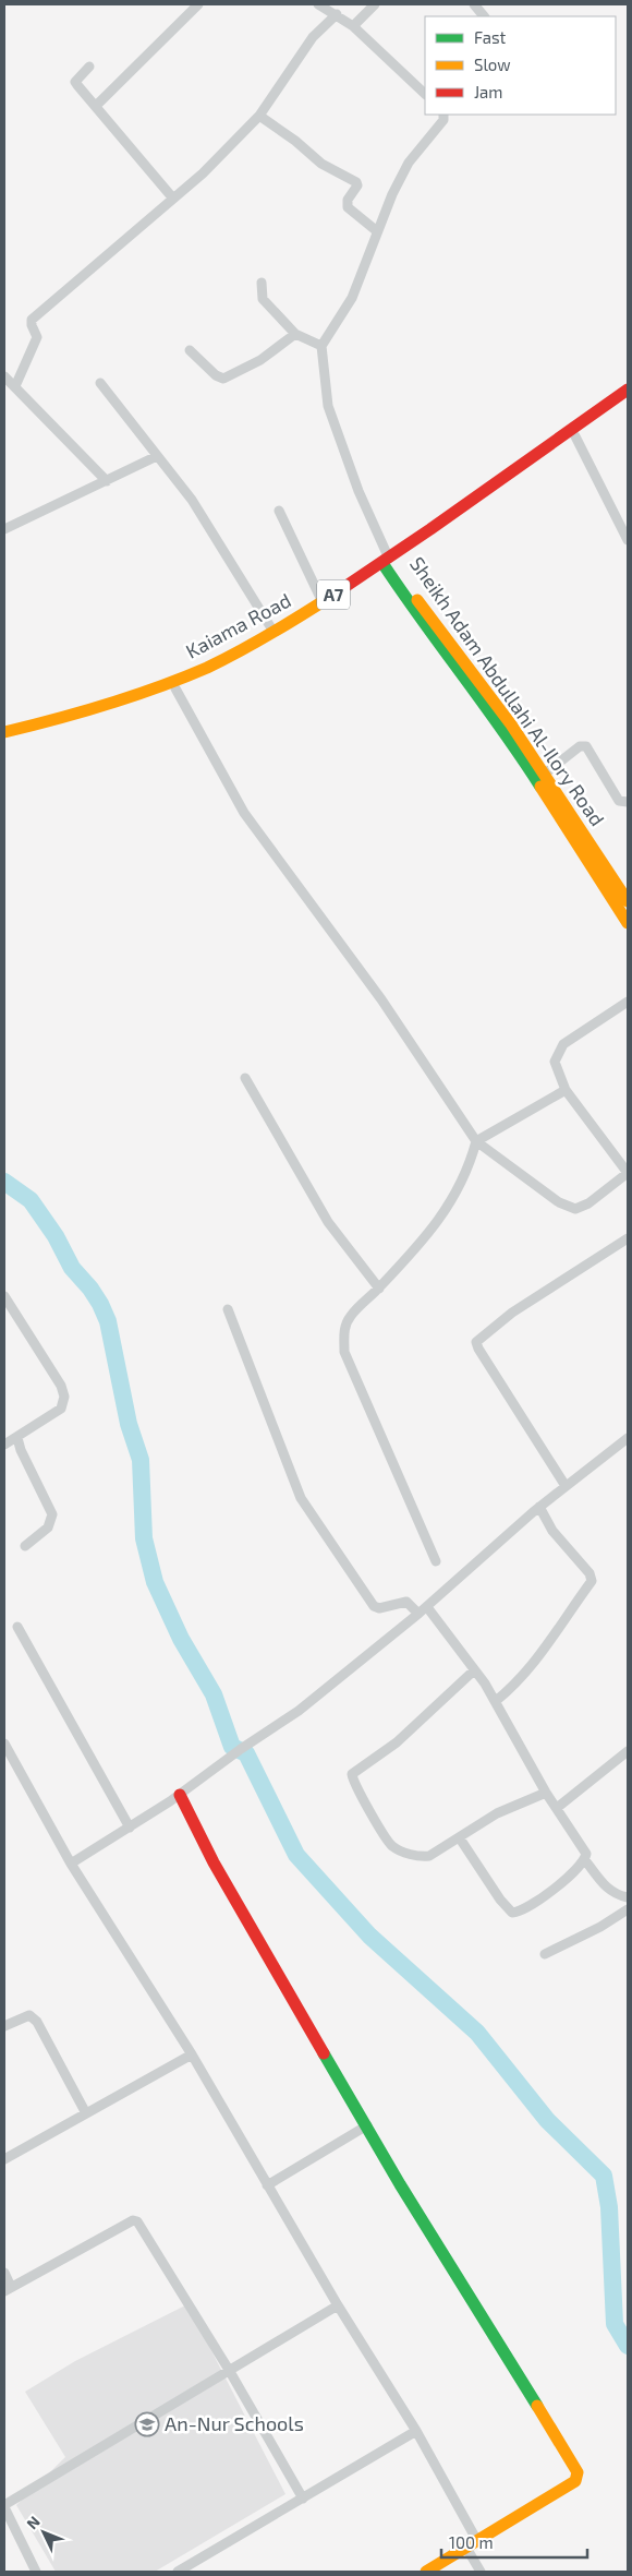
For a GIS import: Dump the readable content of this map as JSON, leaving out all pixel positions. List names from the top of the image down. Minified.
{"streets":{"main road":["A7","Kaiama Road","Sheikh Adam Abdullahi Al-Ilory Road"]},"crossings":[["Kaiama Road","Sheikh Adam Abdullahi Al-Ilory Road"]],"places":{"school or university":["An-Nur Schools"]},"legend":["Fast","Slow","Jam"],"scale_bar":"100 m","north":"top left"}
